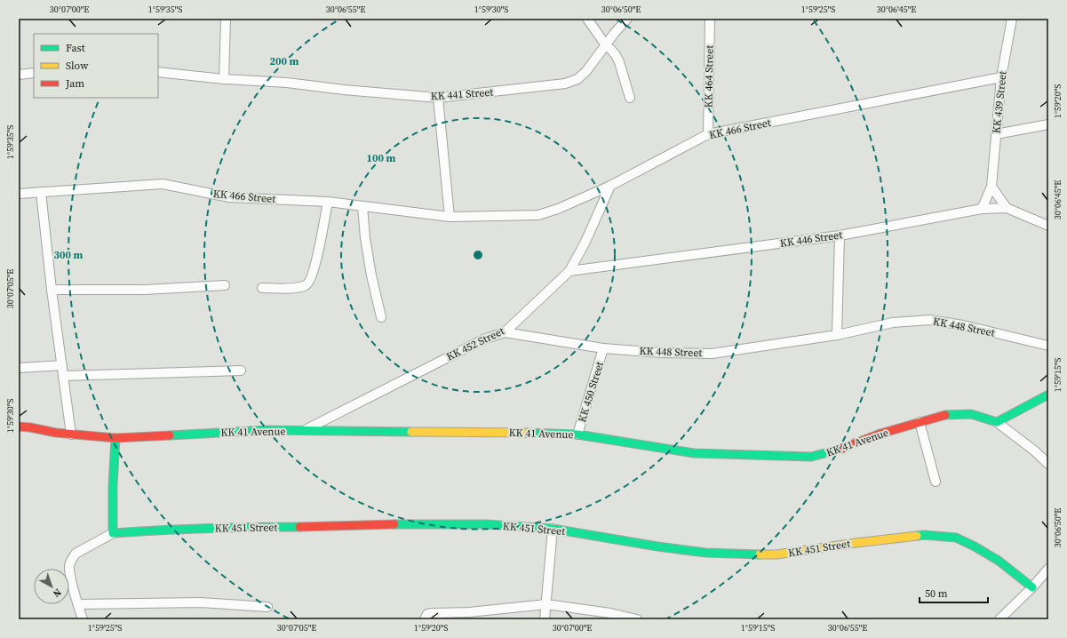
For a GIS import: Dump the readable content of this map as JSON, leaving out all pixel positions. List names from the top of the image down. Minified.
{"streets":{"street":["KK 464 Street","KK 441 Street","KK 439 Street","KK 466 Street","KK 446 Street","KK 448 Street","KK 452 Street","KK 450 Street","KK 41 Avenue","KK 451 Street"]},"crossings":[["KK 464 Street","KK 466 Street"],["KK 439 Street","KK 466 Street"],["KK 439 Street","KK 446 Street"],["KK 466 Street","KK 452 Street"],["KK 446 Street","KK 452 Street"],["KK 448 Street","KK 452 Street"],["KK 448 Street","KK 450 Street"],["KK 452 Street","KK 41 Avenue"],["KK 450 Street","KK 41 Avenue"]],"legend":["Fast","Slow","Jam"],"scale_bar":"50 m","north":"bottom right","coordinates":["30°07'00\"E","1°59'35\"S","30°06'55\"E","1°59'30\"S","30°06'50\"E","1°59'25\"S","30°06'45\"E","1°59'20\"S","30°07'05\"E","1°59'15\"S"],"rings":["200 m","100 m","300 m"]}
